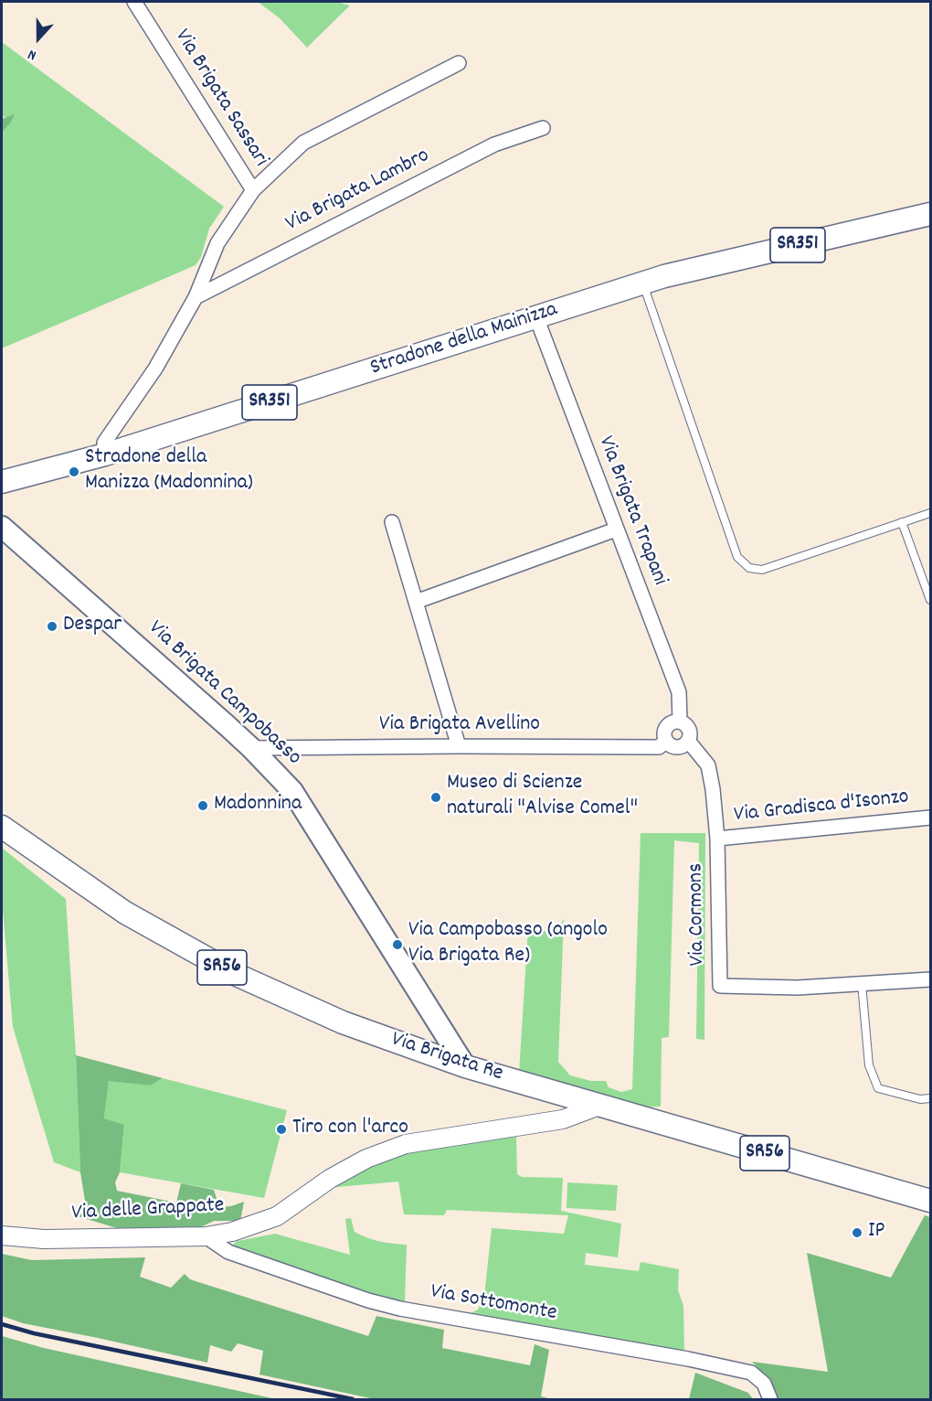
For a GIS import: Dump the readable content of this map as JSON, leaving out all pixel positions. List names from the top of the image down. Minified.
{"streets":{"main road":["SR351","Stradone della Mainizza","Via Brigata Campobasso","SR56","Via Brigata Re"],"street":["Via Brigata Sassari","Via Brigata Lambro","Via Brigata Trapani","Via Brigata Avellino","Via Gradisca d'Isonzo","Via Cormons","Via delle Grappate","Via Sottomonte"]},"crossings":[["Stradone della Mainizza","Via Brigata Trapani"],["Via Brigata Trapani","Via Brigata Avellino"],["Via Brigata Trapani","Via Cormons"],["Via Brigata Campobasso","Via Brigata Avellino"],["Via Brigata Campobasso","Via Brigata Re"],["Via Brigata Avellino","Via Cormons"],["Via Gradisca d'Isonzo","Via Cormons"],["Via Brigata Re","Via delle Grappate"],["Via delle Grappate","Via Sottomonte"]],"places":["Stradone della Manizza (Madonnina)","Despar","Museo di Scienze naturali \"Alvise Comel\"","Madonnina","Via Campobasso (angolo Via Brigata Re)","Tiro con l'arco","IP"],"north":"bottom"}
